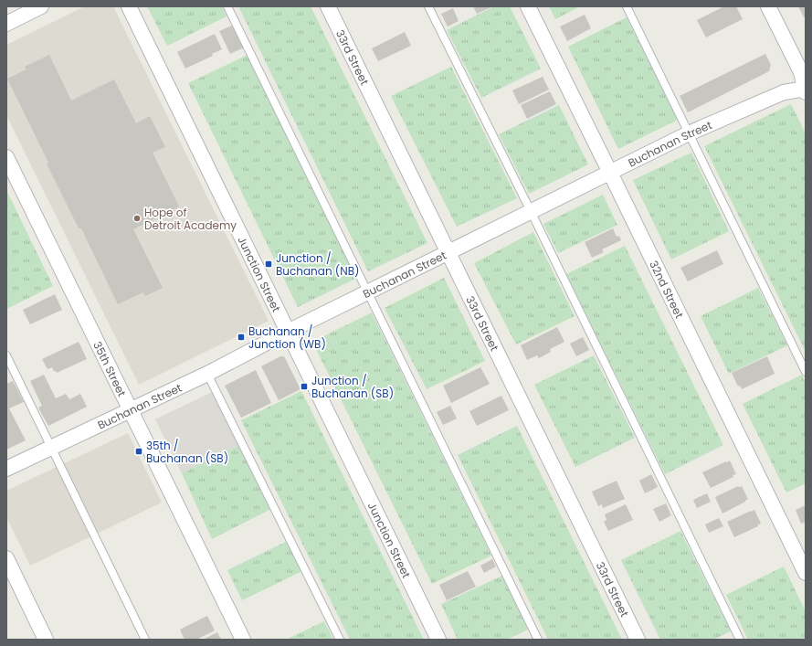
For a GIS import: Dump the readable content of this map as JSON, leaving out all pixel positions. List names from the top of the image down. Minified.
{"streets":{"street":["33rd Street","Buchanan Street","Junction Street","32nd Street","35th Street"]},"crossings":[["33rd Street","Buchanan Street"],["Buchanan Street","Junction Street"],["Buchanan Street","32nd Street"],["Buchanan Street","35th Street"]],"places":{"other":["Hope of Detroit Academy"],"transit":["Junction / Buchanan (NB)","Buchanan / Junction (WB)","Junction / Buchanan (SB)","35th / Buchanan (SB)"]}}
